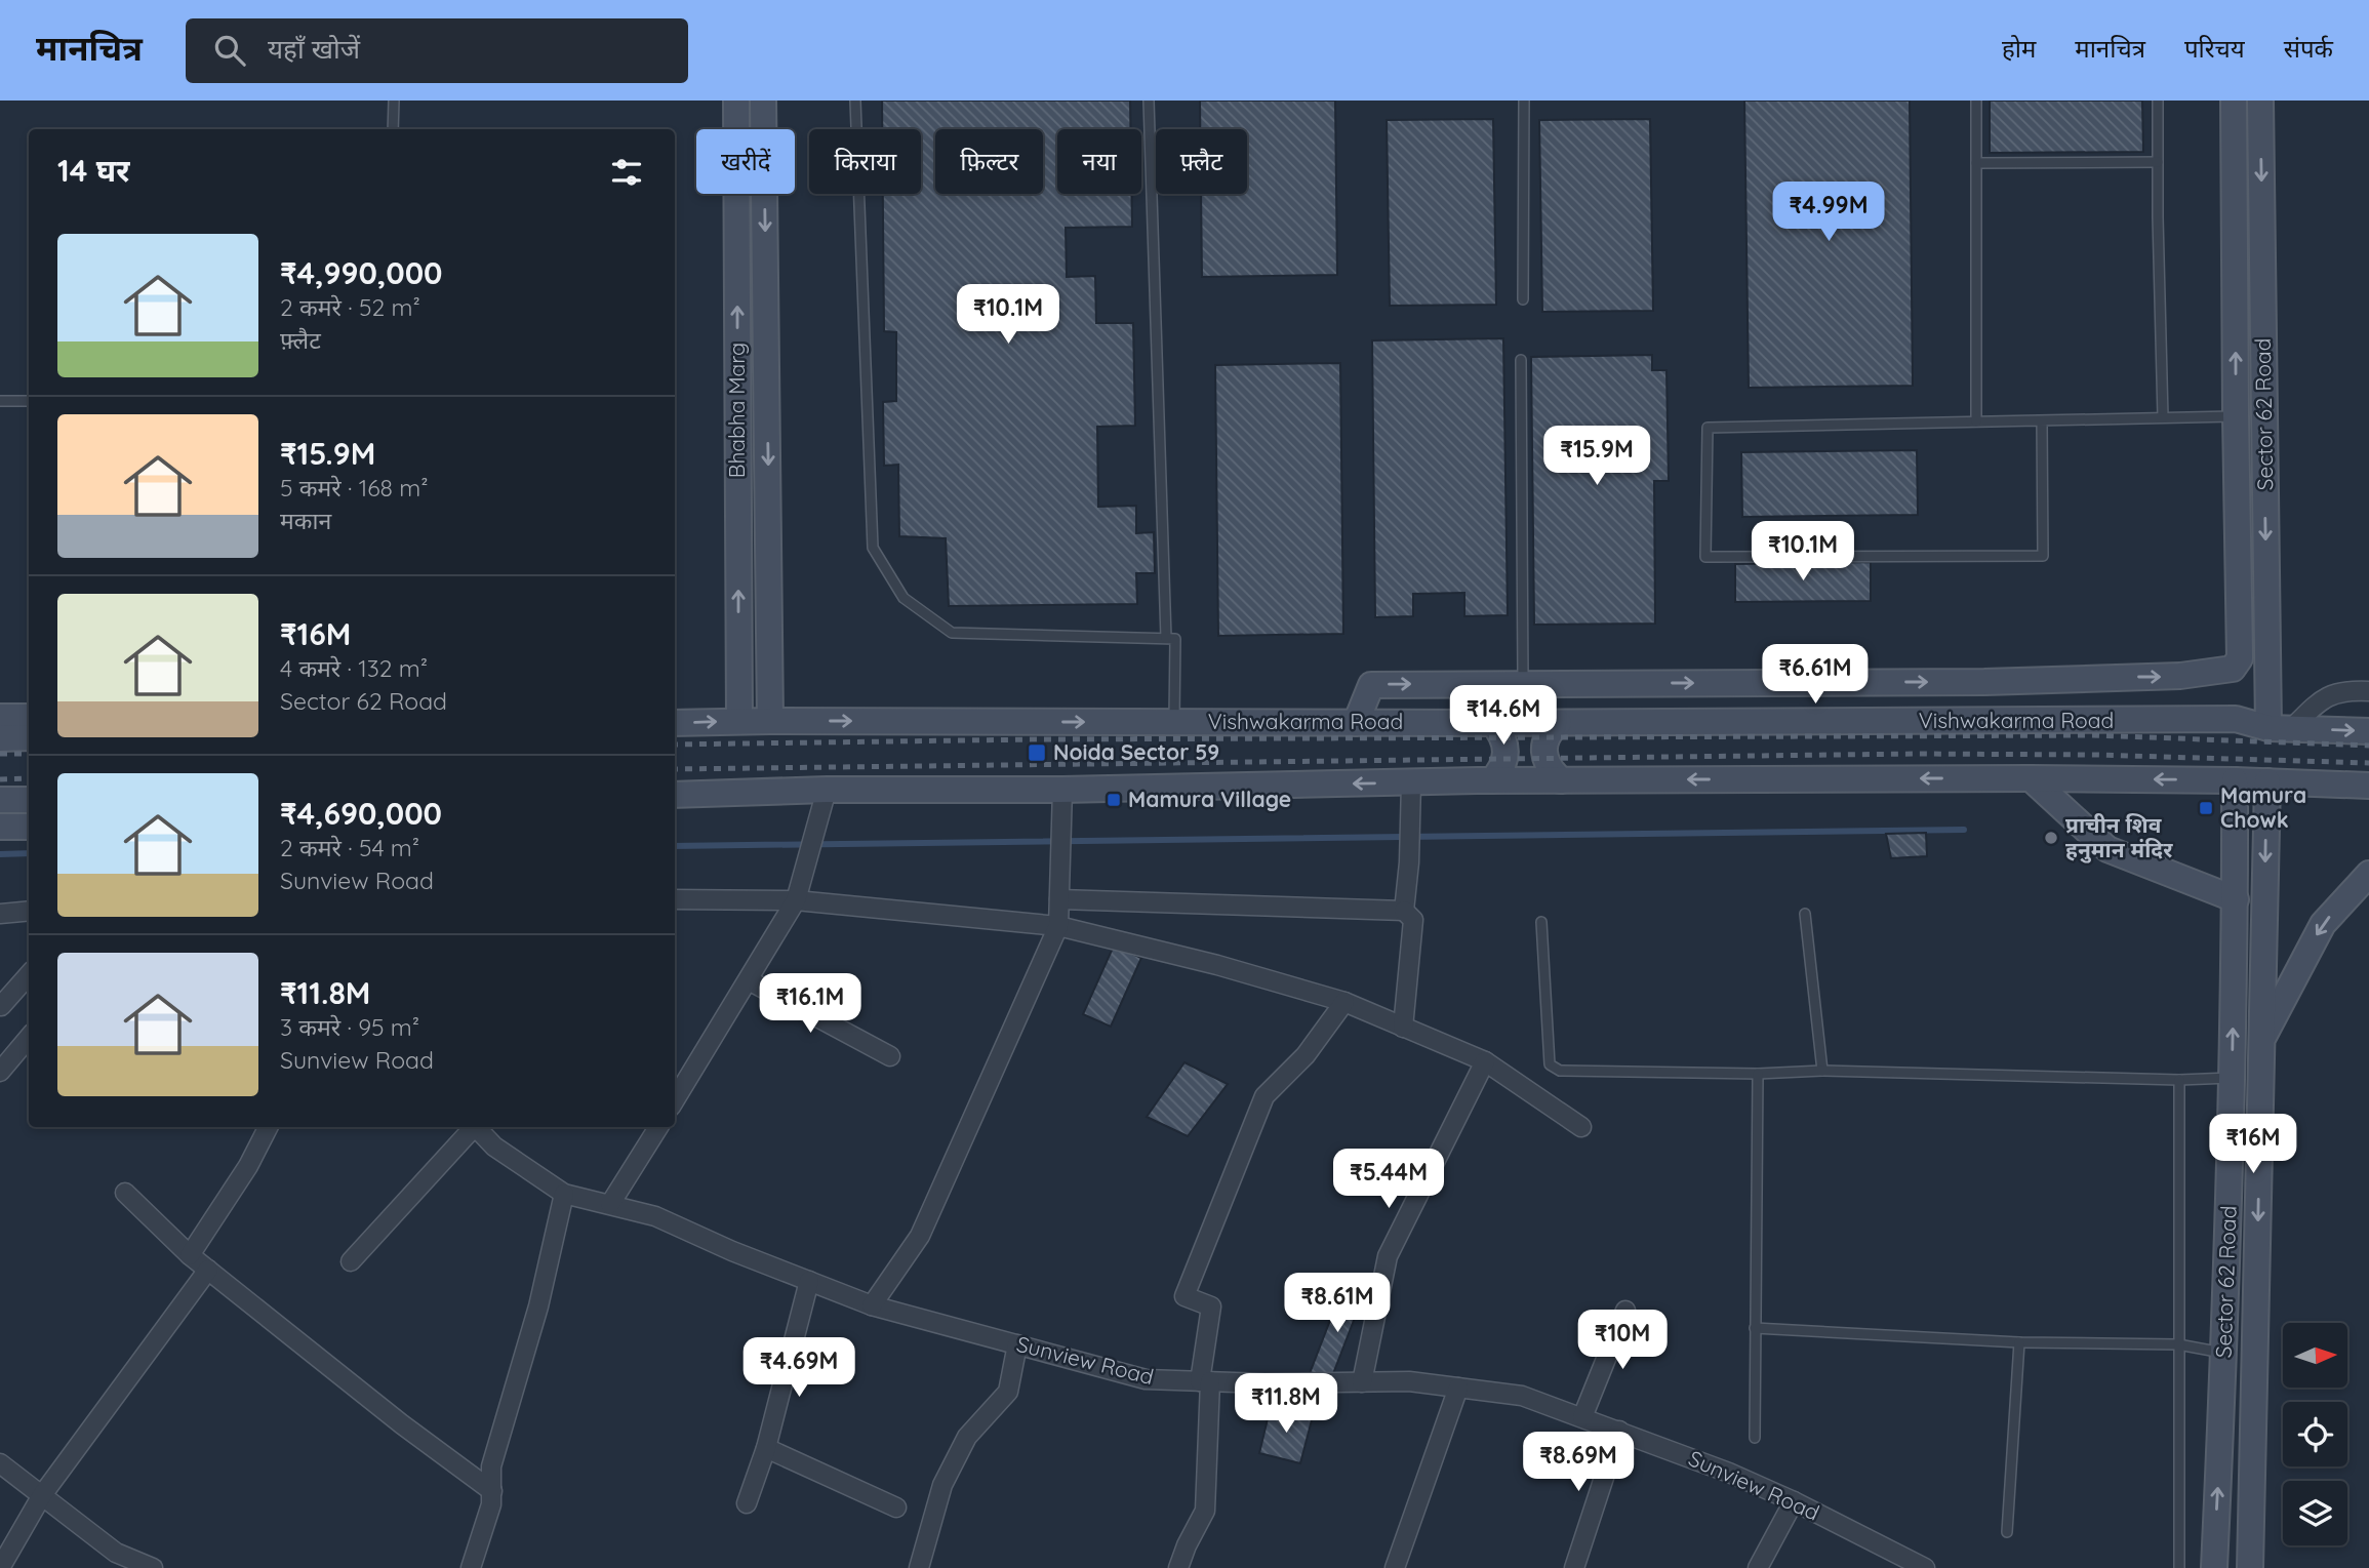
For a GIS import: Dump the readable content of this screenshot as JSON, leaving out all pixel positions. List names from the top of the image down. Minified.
{"streets":{"street":["Bhabha Marg","Sector 62 Road","Vishwakarma Road","Sunview Road"]},"crossings":[["Bhabha Marg","Vishwakarma Road"],["Sector 62 Road","Vishwakarma Road"]],"places":{"transit":["Noida Sector 59","Mamura Village","Mamura Chowk"],"other":["प्राचीन शिव हनुमान मंदिर"]},"north":"right","page":{"header":"मानचित्र","search":"यहाँ खोजें","nav":["होम","मानचित्र","परिचय","संपर्क"],"chip":["खरीदें","किराया","फ़िल्टर","नया","फ़्लैट"],"heading":"14 घर","price":["₹4.99M","₹10.1M","₹15.9M","₹10.1M","₹6.61M","₹14.6M","₹16.1M","₹16M","₹5.44M","₹8.61M","₹10M","₹4.69M","₹11.8M","₹8.69M"],"list":[{"name":"₹4,990,000","note":"2 कमरे · 52 m² · फ़्लैट"},{"name":"₹15.9M","note":"5 कमरे · 168 m² · मकान"},{"name":"₹16M","note":"4 कमरे · 132 m² · Sector 62 Road"},{"name":"₹4,690,000","note":"2 कमरे · 54 m² · Sunview Road"},{"name":"₹11.8M","note":"3 कमरे · 95 m² · Sunview Road"}]}}
